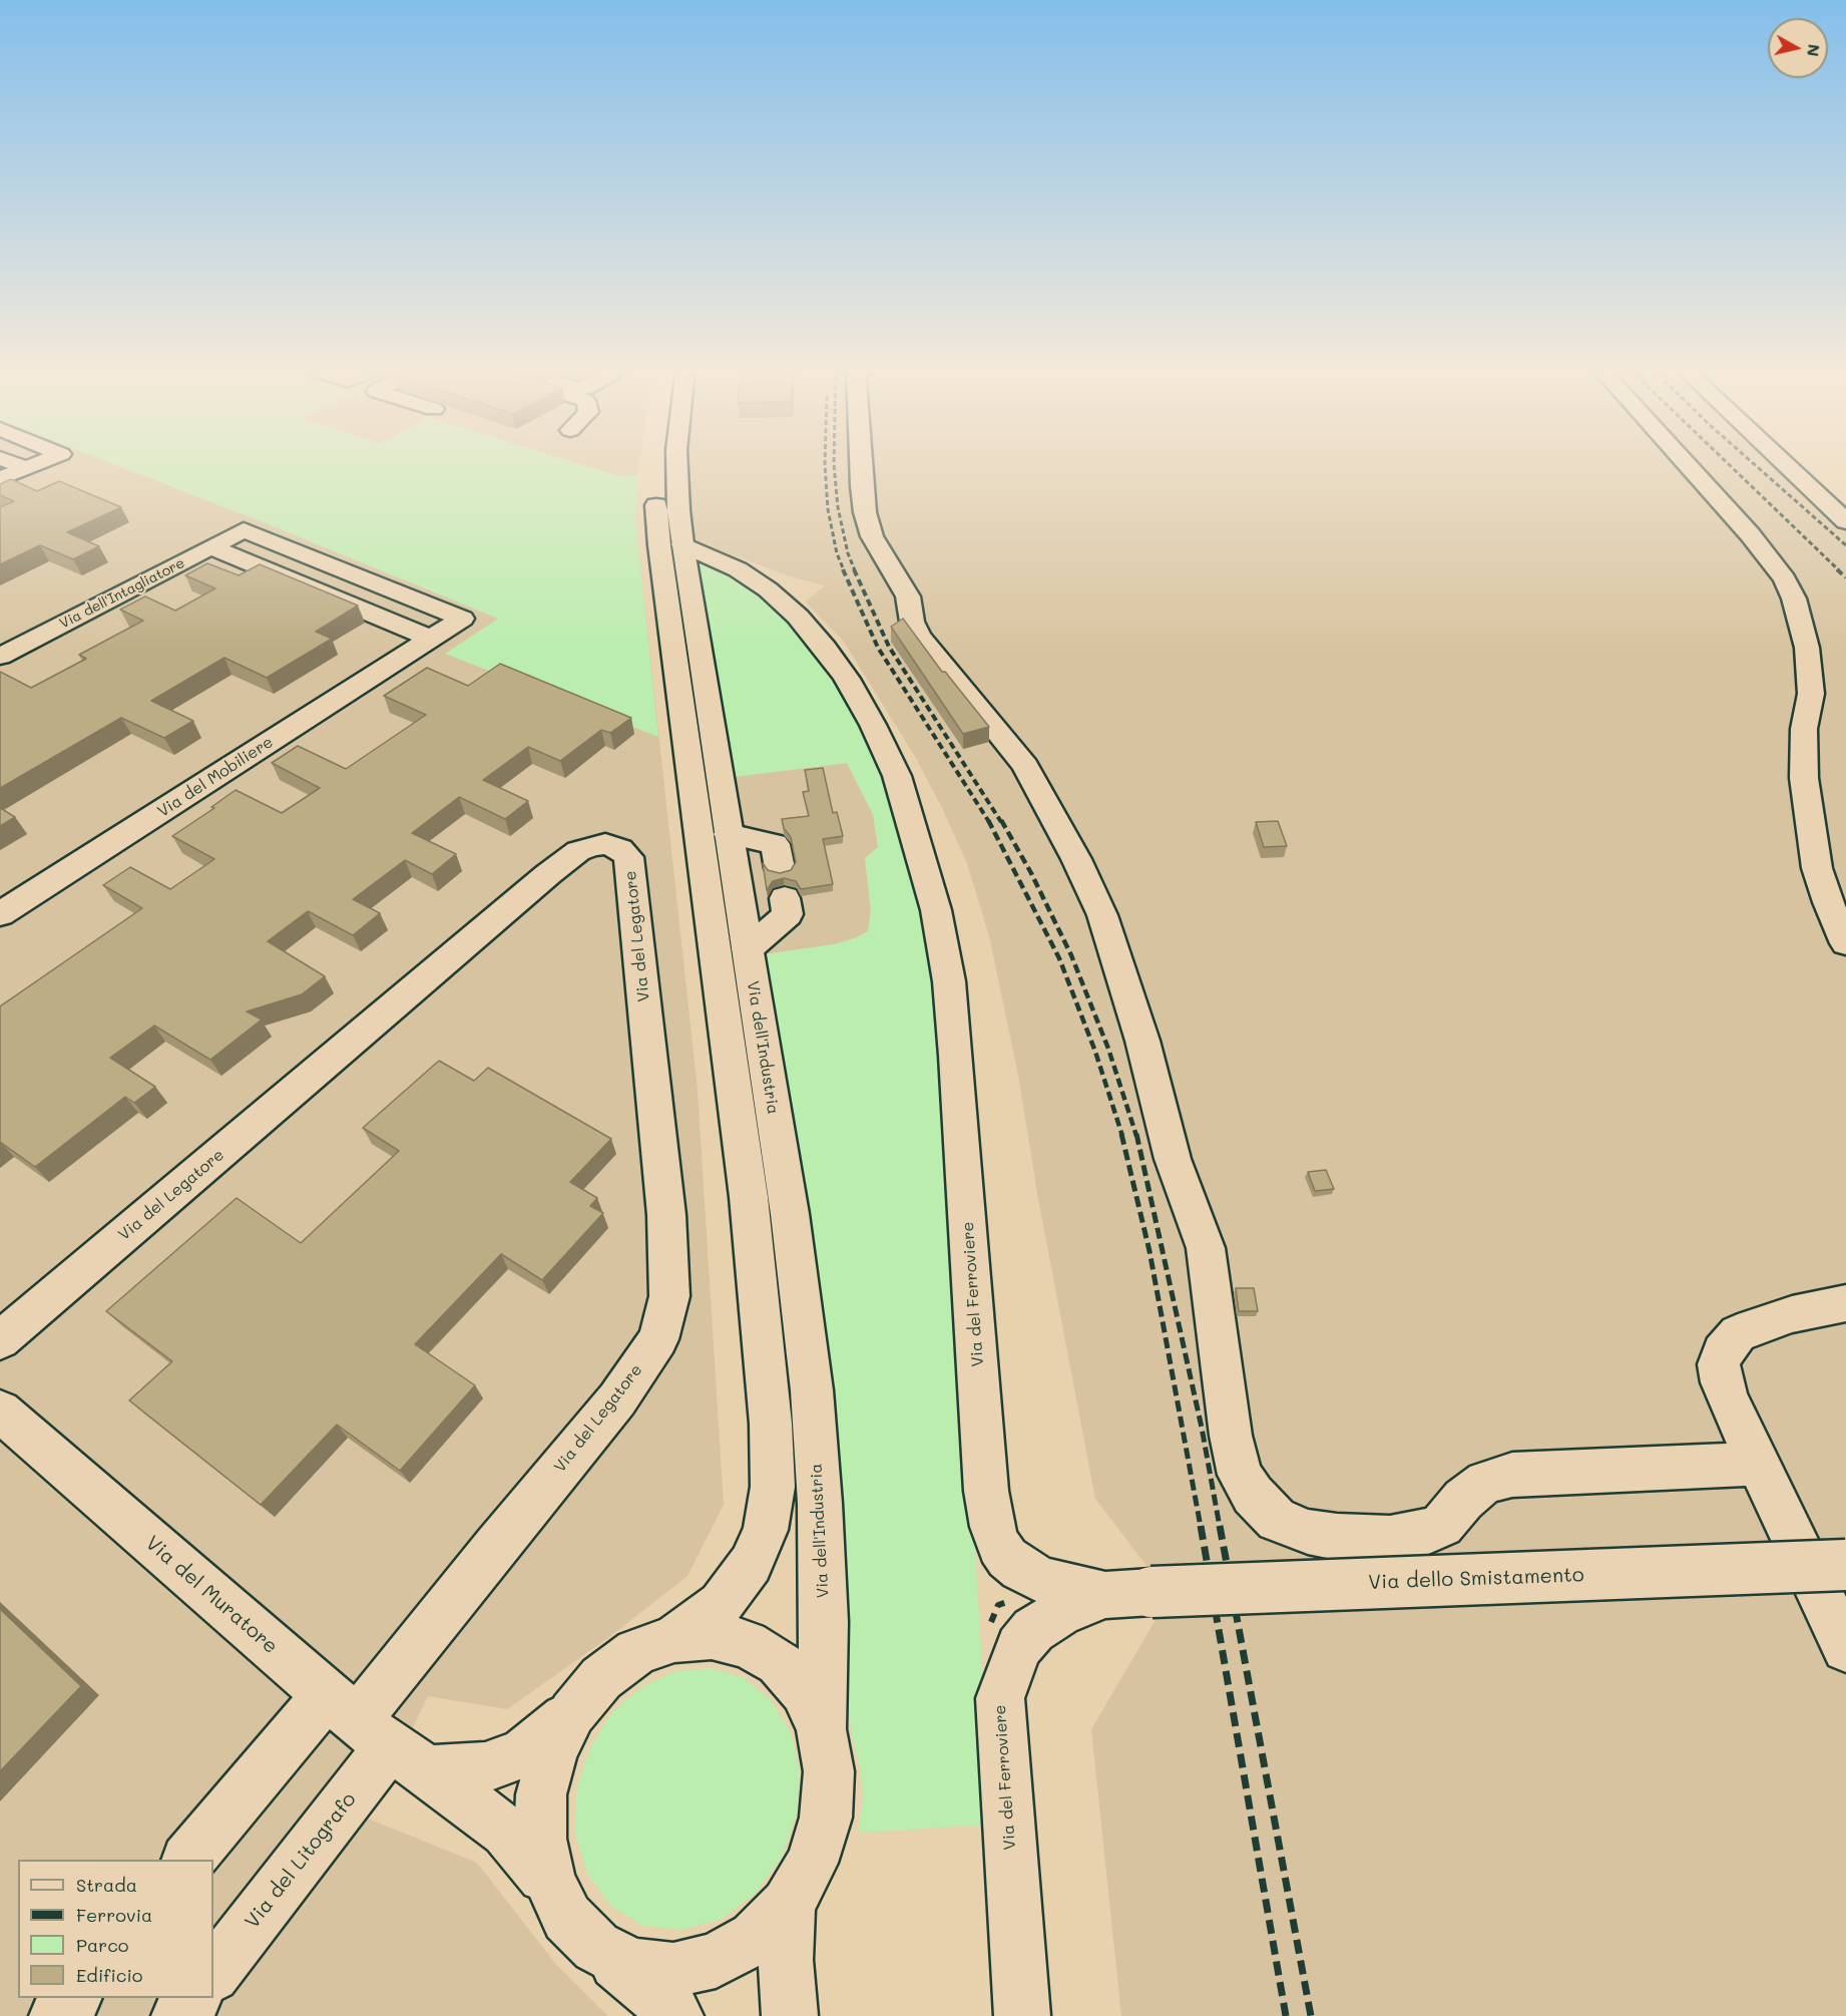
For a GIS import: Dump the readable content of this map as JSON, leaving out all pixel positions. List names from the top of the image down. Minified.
{"streets":{"street":["Via dell'Intagliatore","Via del Mobiliere","Via del Legatore","Via dell'Industria","Via del Ferroviere","Via dello Smistamento","Via del Muratore","Via del Litografo"]},"crossings":[["Via dell'Intagliatore","Via del Mobiliere"],["Via del Legatore","Via del Muratore"],["Via del Legatore","Via del Litografo"],["Via dell'Industria","Via del Ferroviere"],["Via del Ferroviere","Via dello Smistamento"],["Via del Muratore","Via del Litografo"]],"legend":["Strada","Ferrovia","Parco","Edificio"],"north":"right"}
